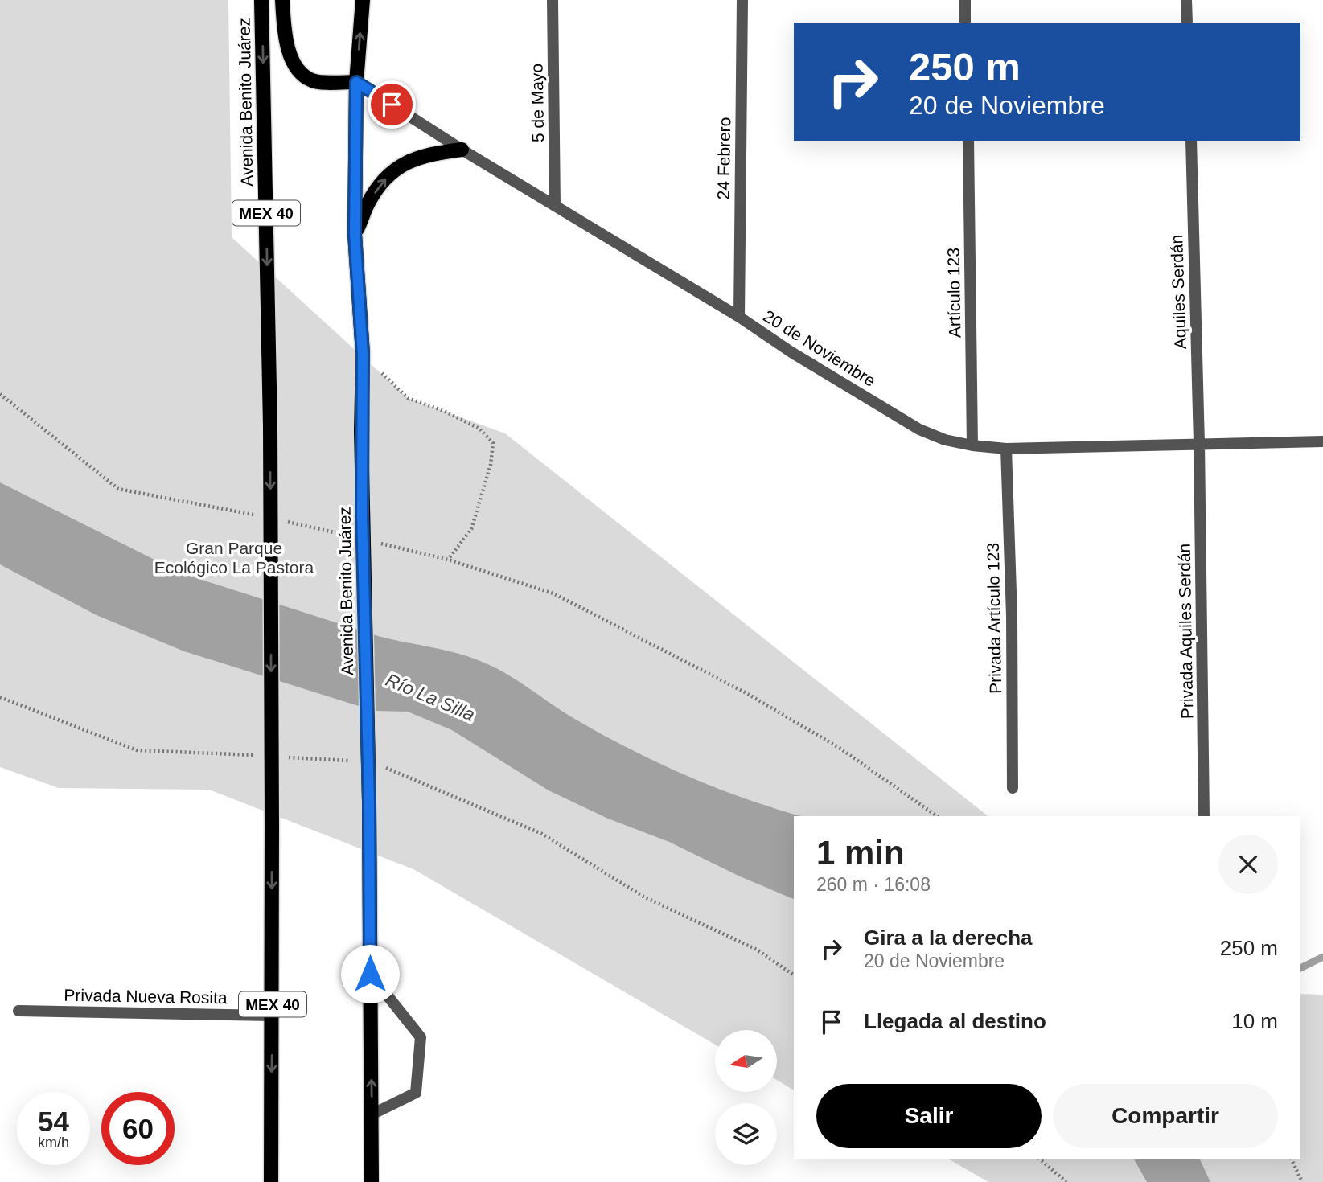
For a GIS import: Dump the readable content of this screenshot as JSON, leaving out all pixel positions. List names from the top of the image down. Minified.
{"streets":{"main road":["Avenida Benito Juárez","MEX 40"],"street":["5 de Mayo","24 Febrero","Aquiles Serdán","Artículo 123","20 de Noviembre","Privada Artículo 123","Privada Aquiles Serdán","Privada Nueva Rosita"]},"crossings":[["Avenida Benito Juárez","20 de Noviembre"],["Avenida Benito Juárez","Privada Nueva Rosita"],["5 de Mayo","20 de Noviembre"],["24 Febrero","20 de Noviembre"],["Aquiles Serdán","20 de Noviembre"],["Aquiles Serdán","Privada Aquiles Serdán"],["Artículo 123","20 de Noviembre"],["20 de Noviembre","Privada Artículo 123"],["20 de Noviembre","Privada Aquiles Serdán"]],"water":["Río La Silla"],"parks":["Gran Parque Ecológico La Pastora"],"north":"left","page":{"turn":["250 m","20 de Noviembre"],"heading":["1 min","260 m · 16:08"],"list":[{"name":"Gira a la derecha","note":"20 de Noviembre","value":"250 m"},{"name":"Llegada al destino","value":"10 m"}],"buttons":["Salir","Compartir"],"speed":"54 km/h","limit":"60"}}
